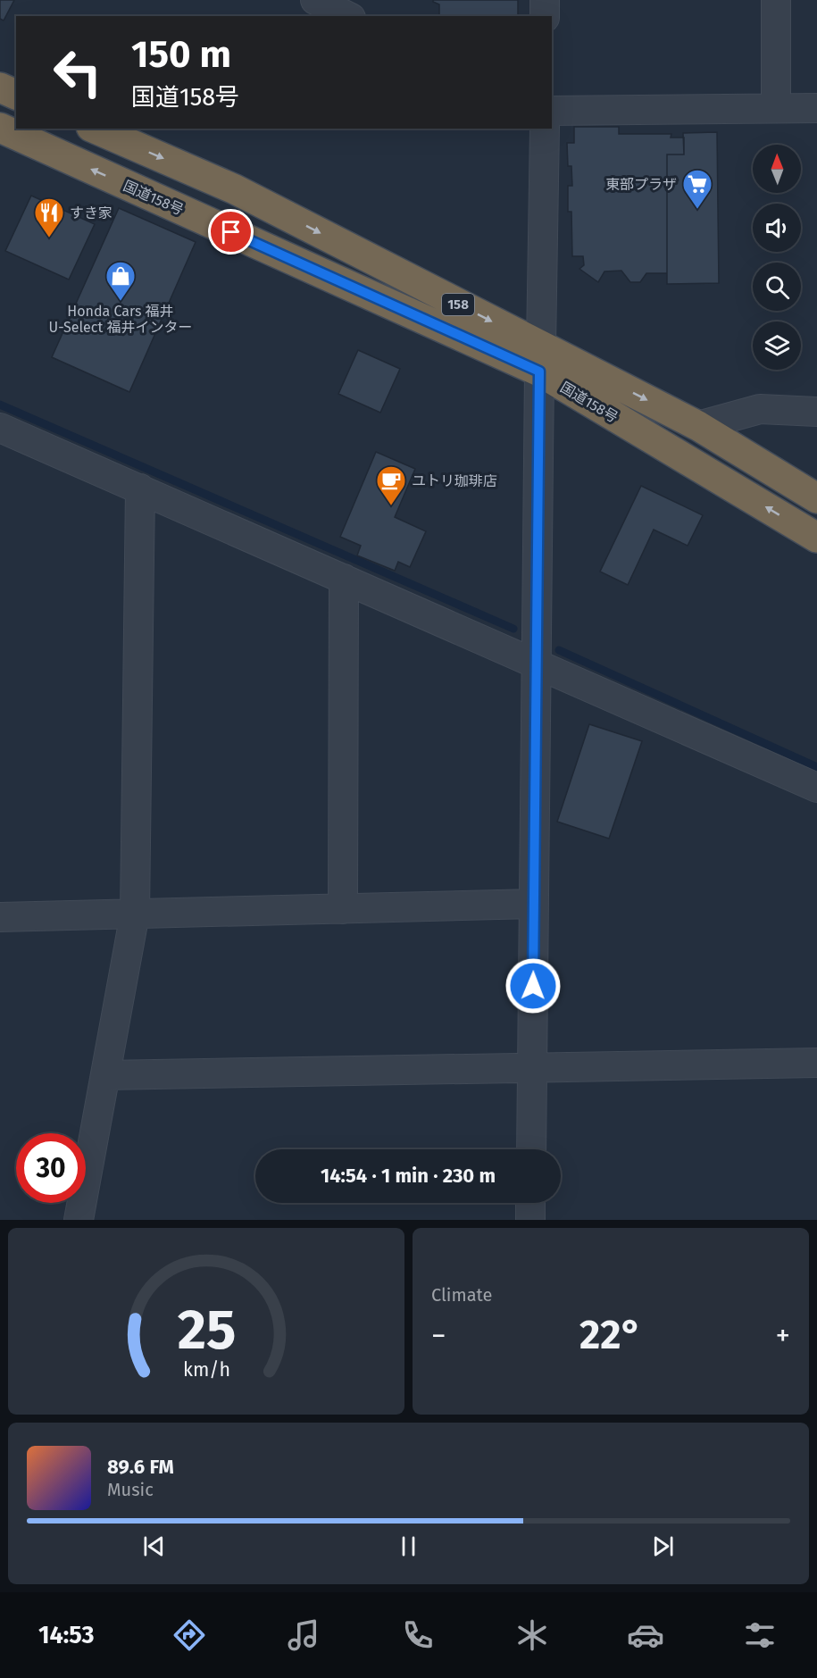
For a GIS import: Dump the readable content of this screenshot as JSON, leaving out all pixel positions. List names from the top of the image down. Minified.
{"streets":{"highway":["国道158号","158"]},"places":{"supermarket":["東部プラザ"],"restaurant":["すき家"],"shop":["Honda Cars 福井 U-Select 福井インター"],"cafe":["ユトリ珈琲店"]},"north":"top","page":{"turn":["150 m","国道158号"],"limit":"30","trip":"14:54 · 1 min · 230 m","tile":"Climate","heat":["−","22°","+"],"song":["89.6 FM","Music"],"tabs":"14:53","gauge":["25","km/h"]}}
